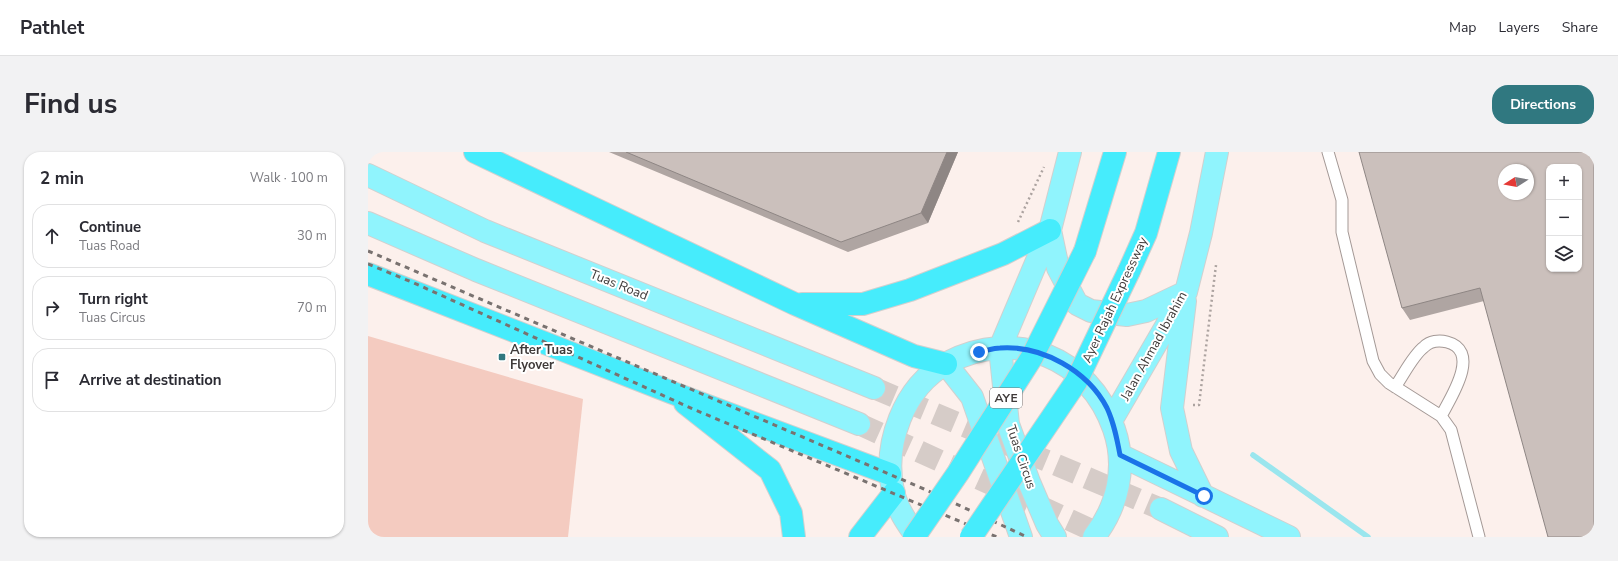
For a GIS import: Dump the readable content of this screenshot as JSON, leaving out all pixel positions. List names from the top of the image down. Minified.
{"streets":{"highway":["Ayer Rajah Expressway","AYE"],"main road":["Tuas Road","Jalan Ahmad Ibrahim","Tuas Circus"]},"places":{"transit":["After Tuas Flyover"]},"north":"left","page":{"header":"Pathlet","nav":["Map","Layers","Share"],"title":"Find us","buttons":"Directions","heading":["2 min","Walk · 100 m"],"map_buttons":["+","−"],"list":[["Continue","Tuas Road","30 m"],["Turn right","Tuas Circus","70 m"],"Arrive at destination"]}}
